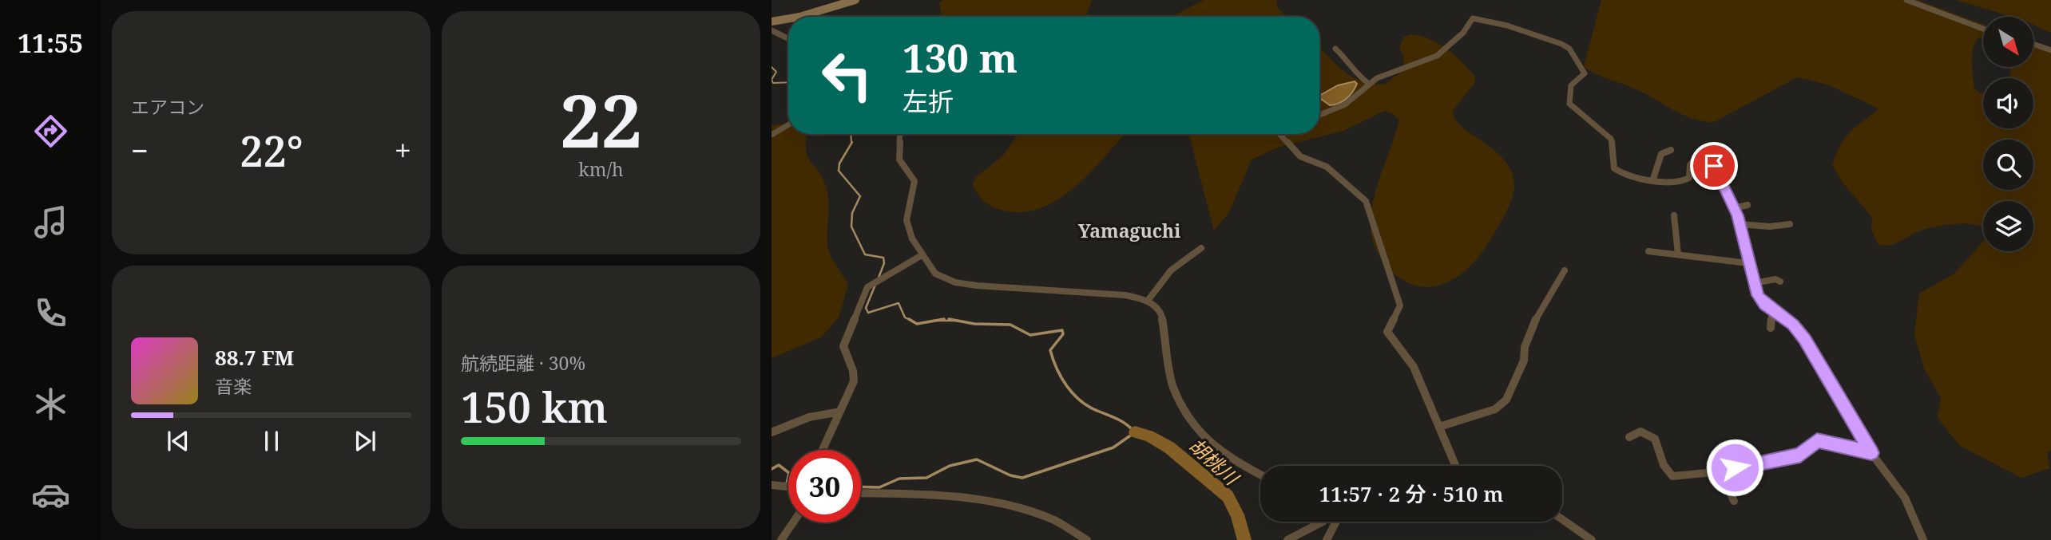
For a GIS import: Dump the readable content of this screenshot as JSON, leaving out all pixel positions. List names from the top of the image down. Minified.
{"districts":["Yamaguchi"],"water":["胡桃川"],"north":"bottom right","page":{"tabs":"11:55","tile":["エアコン",["22","km/h"],["航続距離 · 30%","150 km"]],"turn":["130 m","左折"],"heat":["−","22°","+"],"song":["88.7 FM","音楽"],"limit":"30","trip":"11:57 · 2 分 · 510 m"}}
